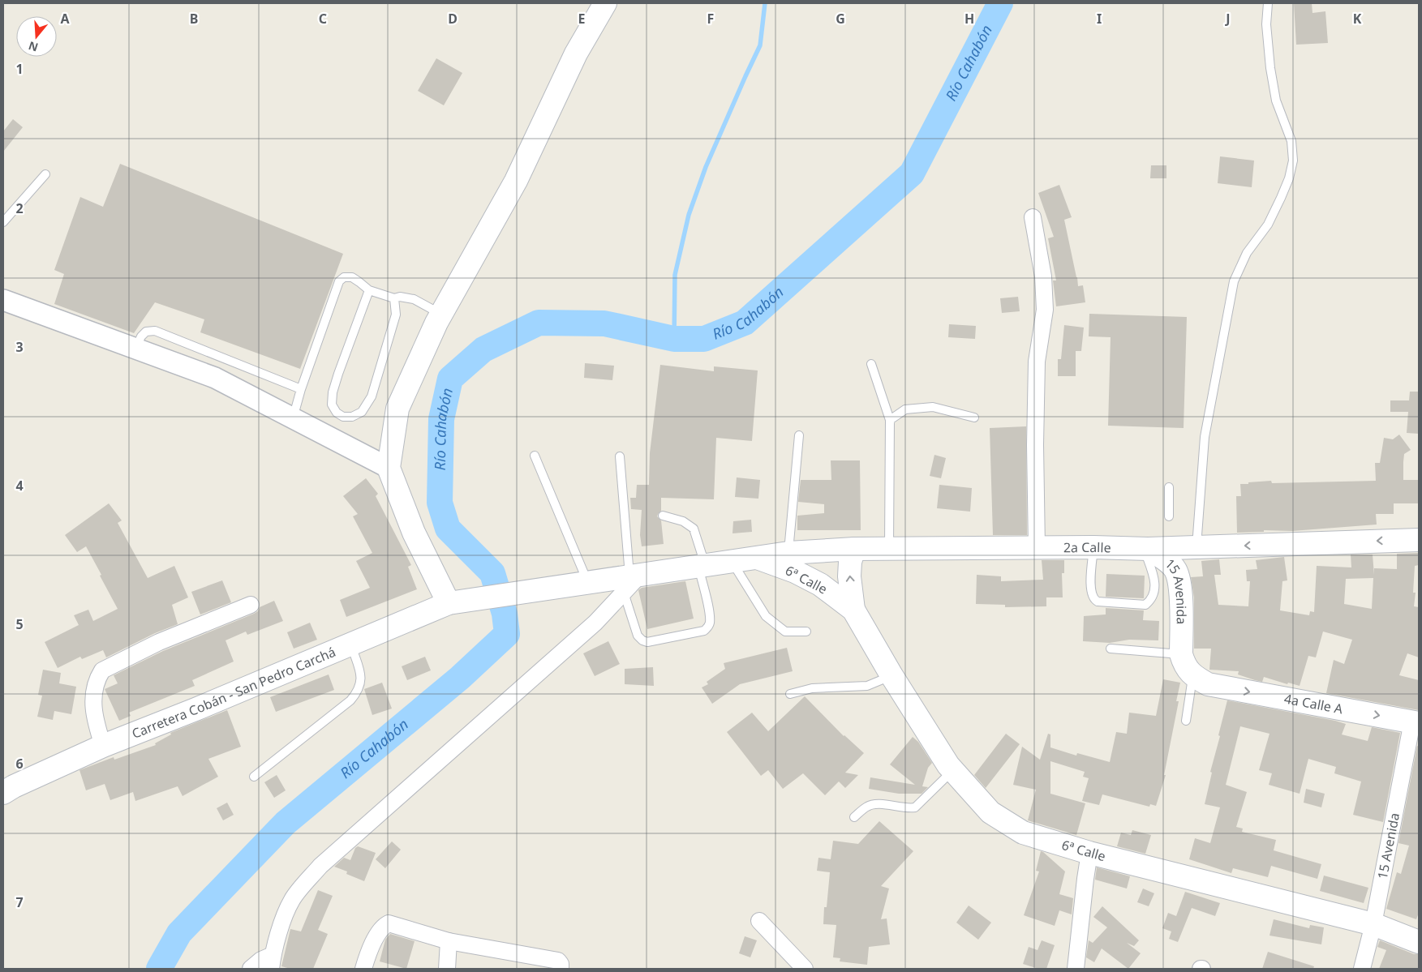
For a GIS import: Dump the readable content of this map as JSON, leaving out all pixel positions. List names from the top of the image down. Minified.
{"streets":{"main road":["2a Calle","6ª Calle","15 Avenida","Carretera Cobán - San Pedro Carchá","4a Calle A"]},"crossings":[["2a Calle","6ª Calle"],["2a Calle","15 Avenida"],["2a Calle","Carretera Cobán - San Pedro Carchá"],["6ª Calle","15 Avenida"],["15 Avenida","4a Calle A"]],"one_way":["4a Calle A"],"water":["Río Cahabón"],"north":"bottom","grid":{"columns":["A","B","C","D","E","F","G","H","I","J","K"],"rows":["1","2","3","4","5","6","7"]}}
